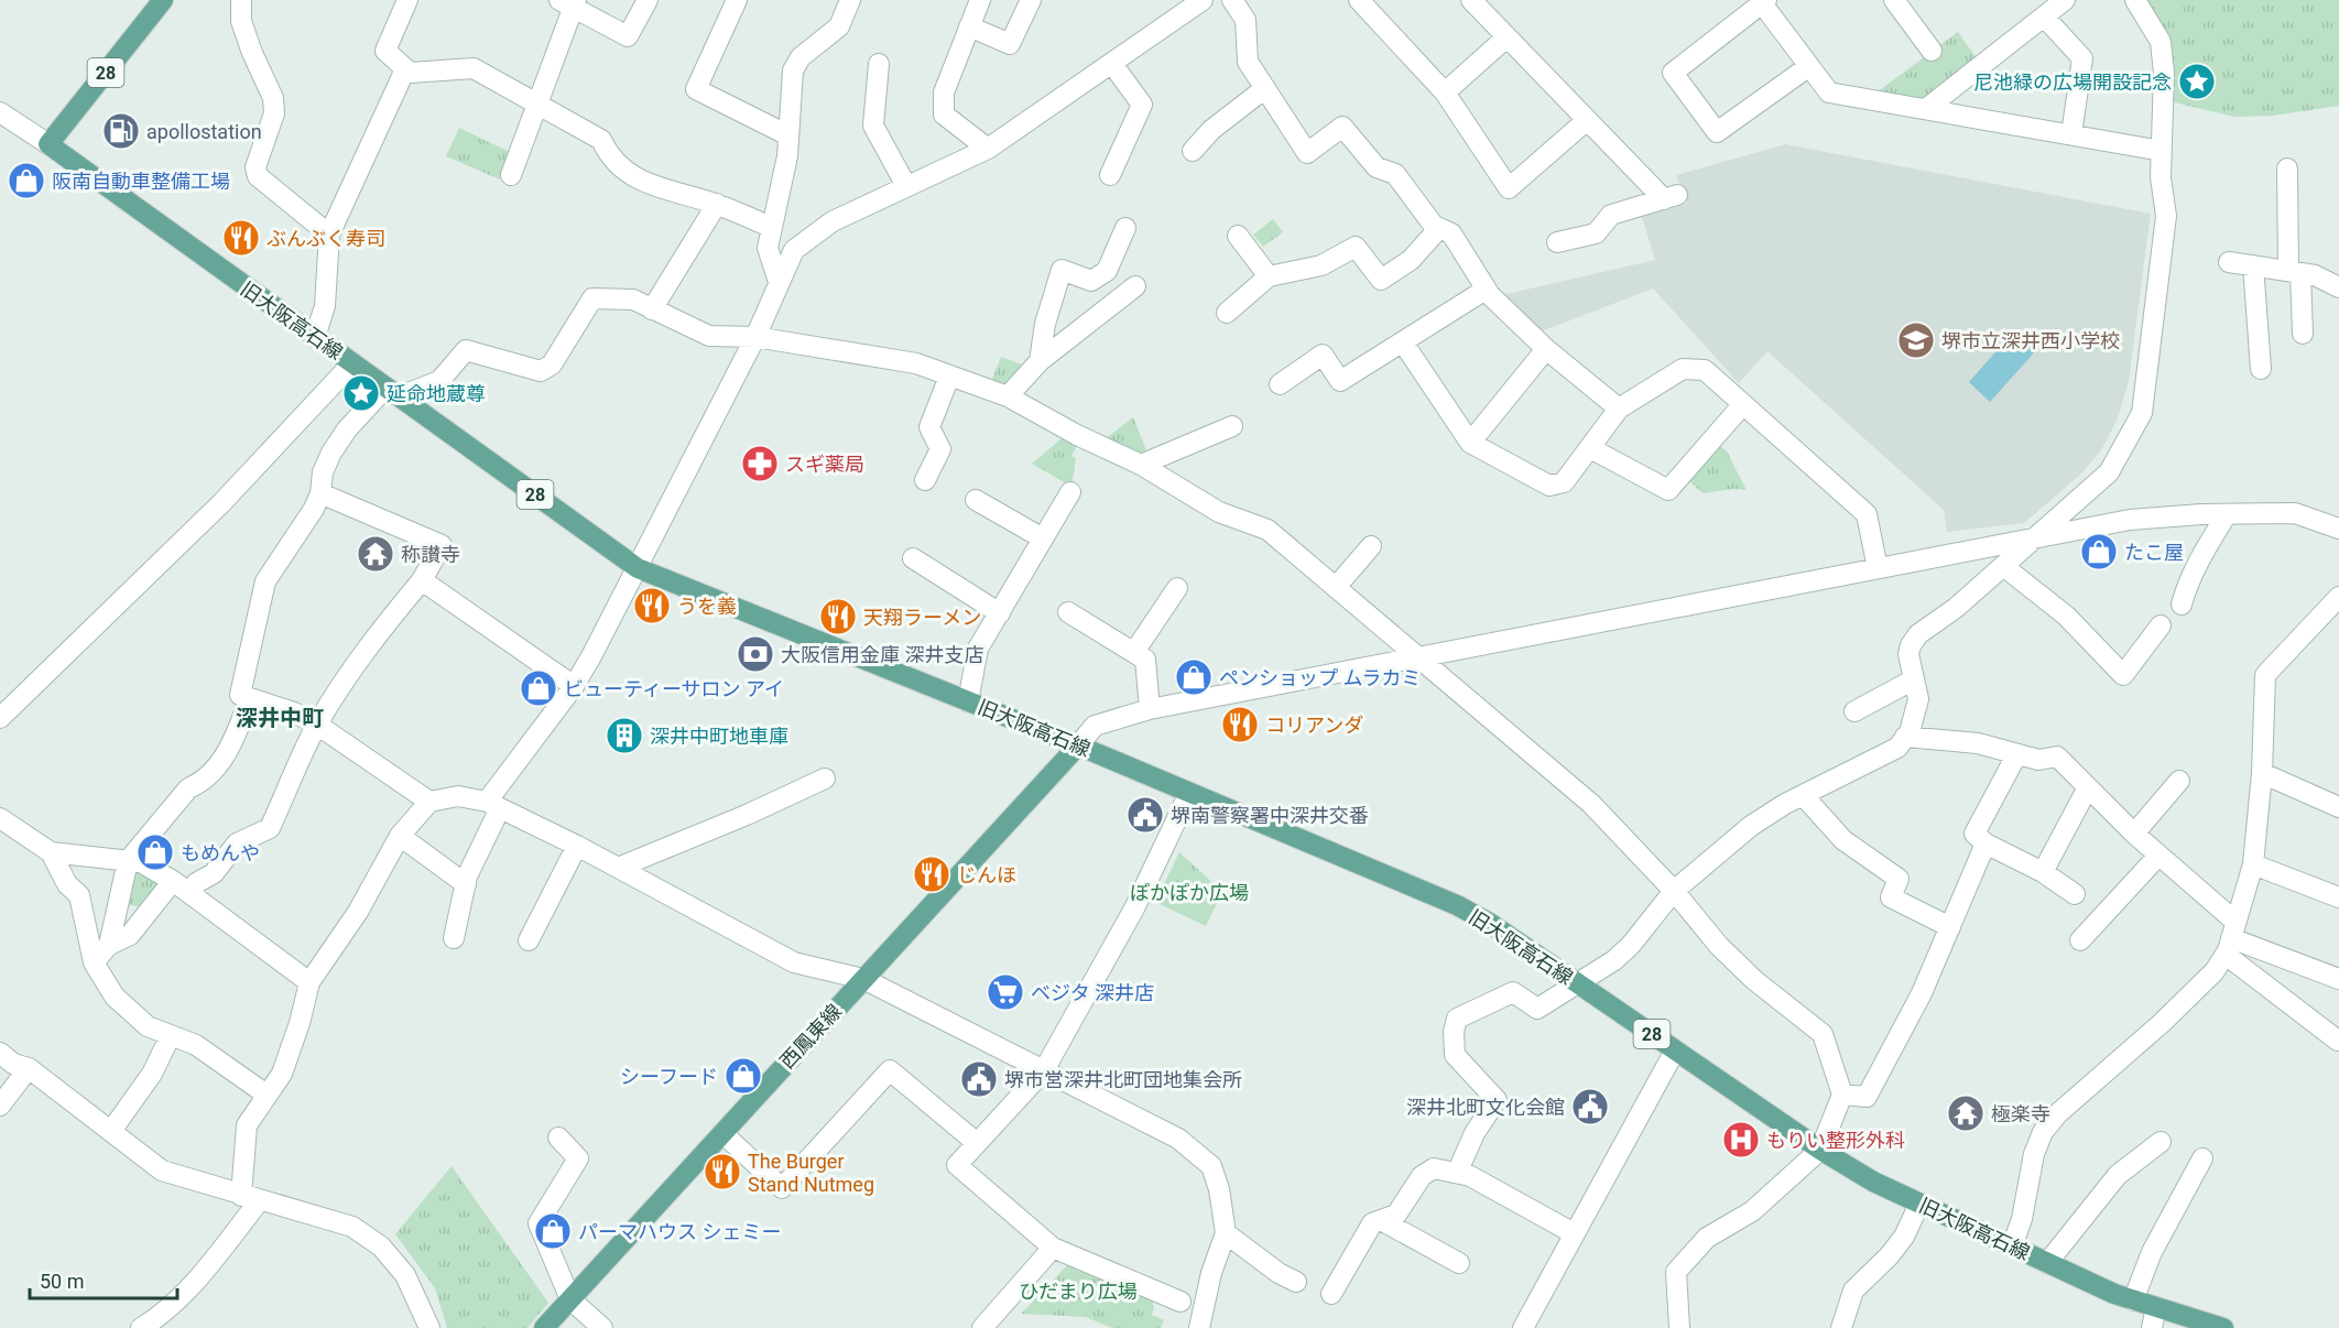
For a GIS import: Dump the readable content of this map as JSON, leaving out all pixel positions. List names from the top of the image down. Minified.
{"streets":{"main road":["28","旧大阪高石線","西鳳東線"]},"crossings":[["28","旧大阪高石線"],["旧大阪高石線","西鳳東線"]],"districts":["深井中町"],"parks":["ぽかぽか広場","ひだまり広場"],"places":{"place":["尼池緑の広場開設記念","延命地蔵尊"],"fuel station":["apollostation"],"shop":["阪南自動車整備工場","たこ屋","ペンショップ ムラカミ","ビューティーサロン アイ","もめんや","シーフード","パーマハウス シェミー"],"restaurant":["ぶんぶく寿司","うを義","天翔ラーメン","コリアンダ","じんほ","The Burger Stand Nutmeg"],"school or university":["堺市立深井西小学校"],"pharmacy":["スギ薬局"],"temple":["称讃寺","極楽寺"],"bank":["大阪信用金庫 深井支店"],"building":["深井中町地車庫"],"public building":["堺南警察署中深井交番","堺市営深井北町団地集会所","深井北町文化会館"],"supermarket":["ベジタ 深井店"],"hospital":["もりい整形外科"]},"scale_bar":"50 m"}
